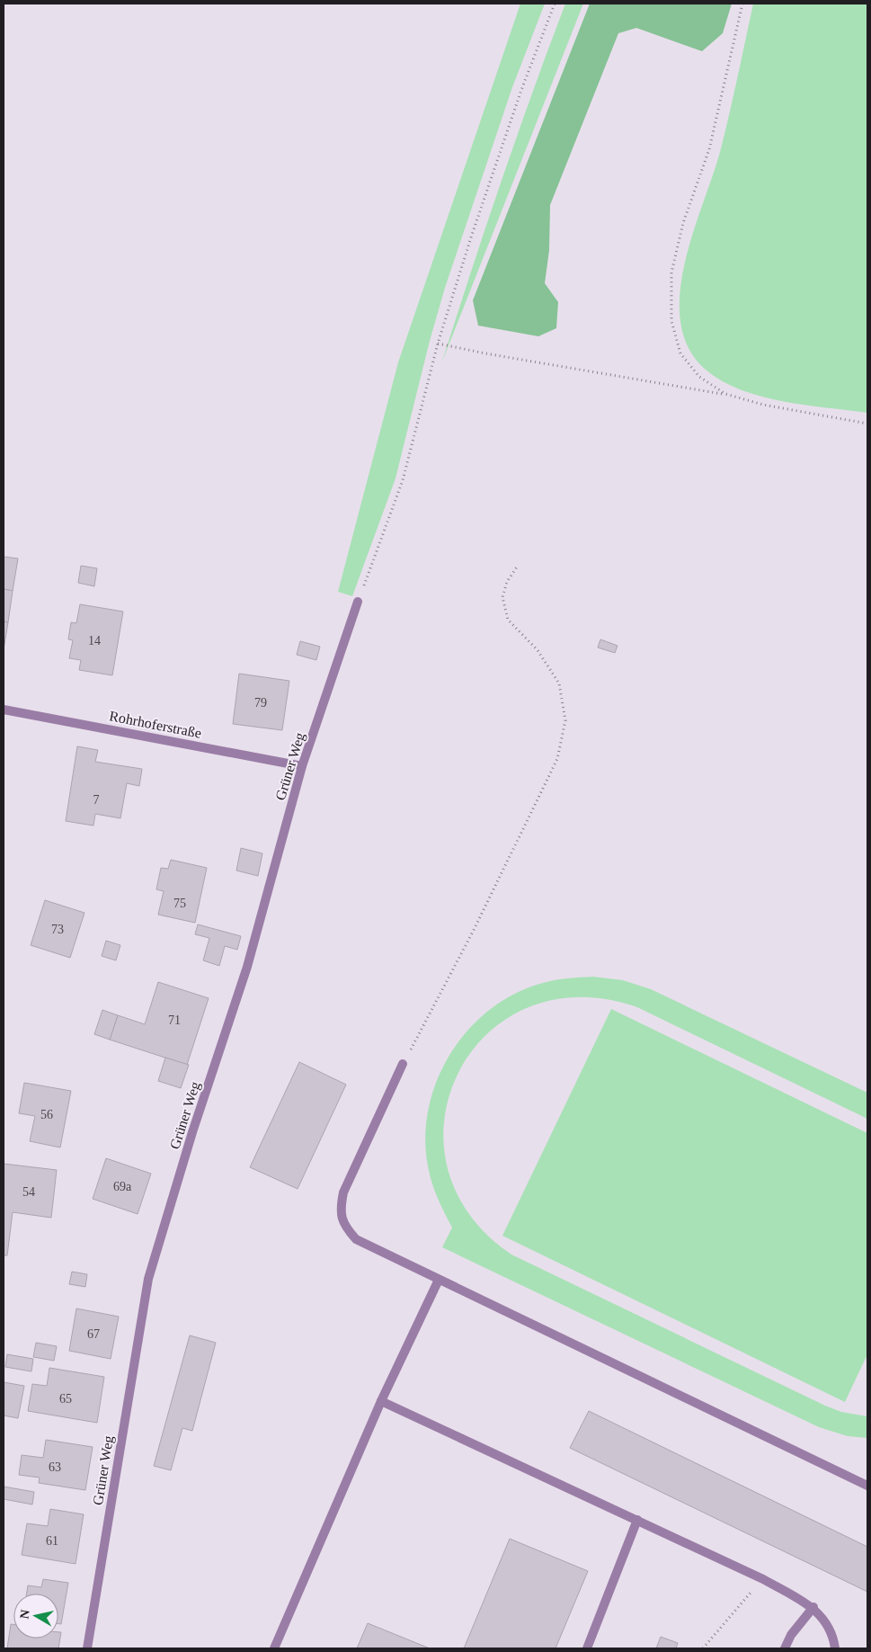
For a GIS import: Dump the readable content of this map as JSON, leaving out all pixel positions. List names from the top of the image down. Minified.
{"streets":{"street":["Rohrhoferstraße","Grüner Weg"]},"crossings":[["Rohrhoferstraße","Grüner Weg"]],"house_numbers":["14","79","7","75","73","71","56","69a","54","67","65","63","61"],"north":"left"}
